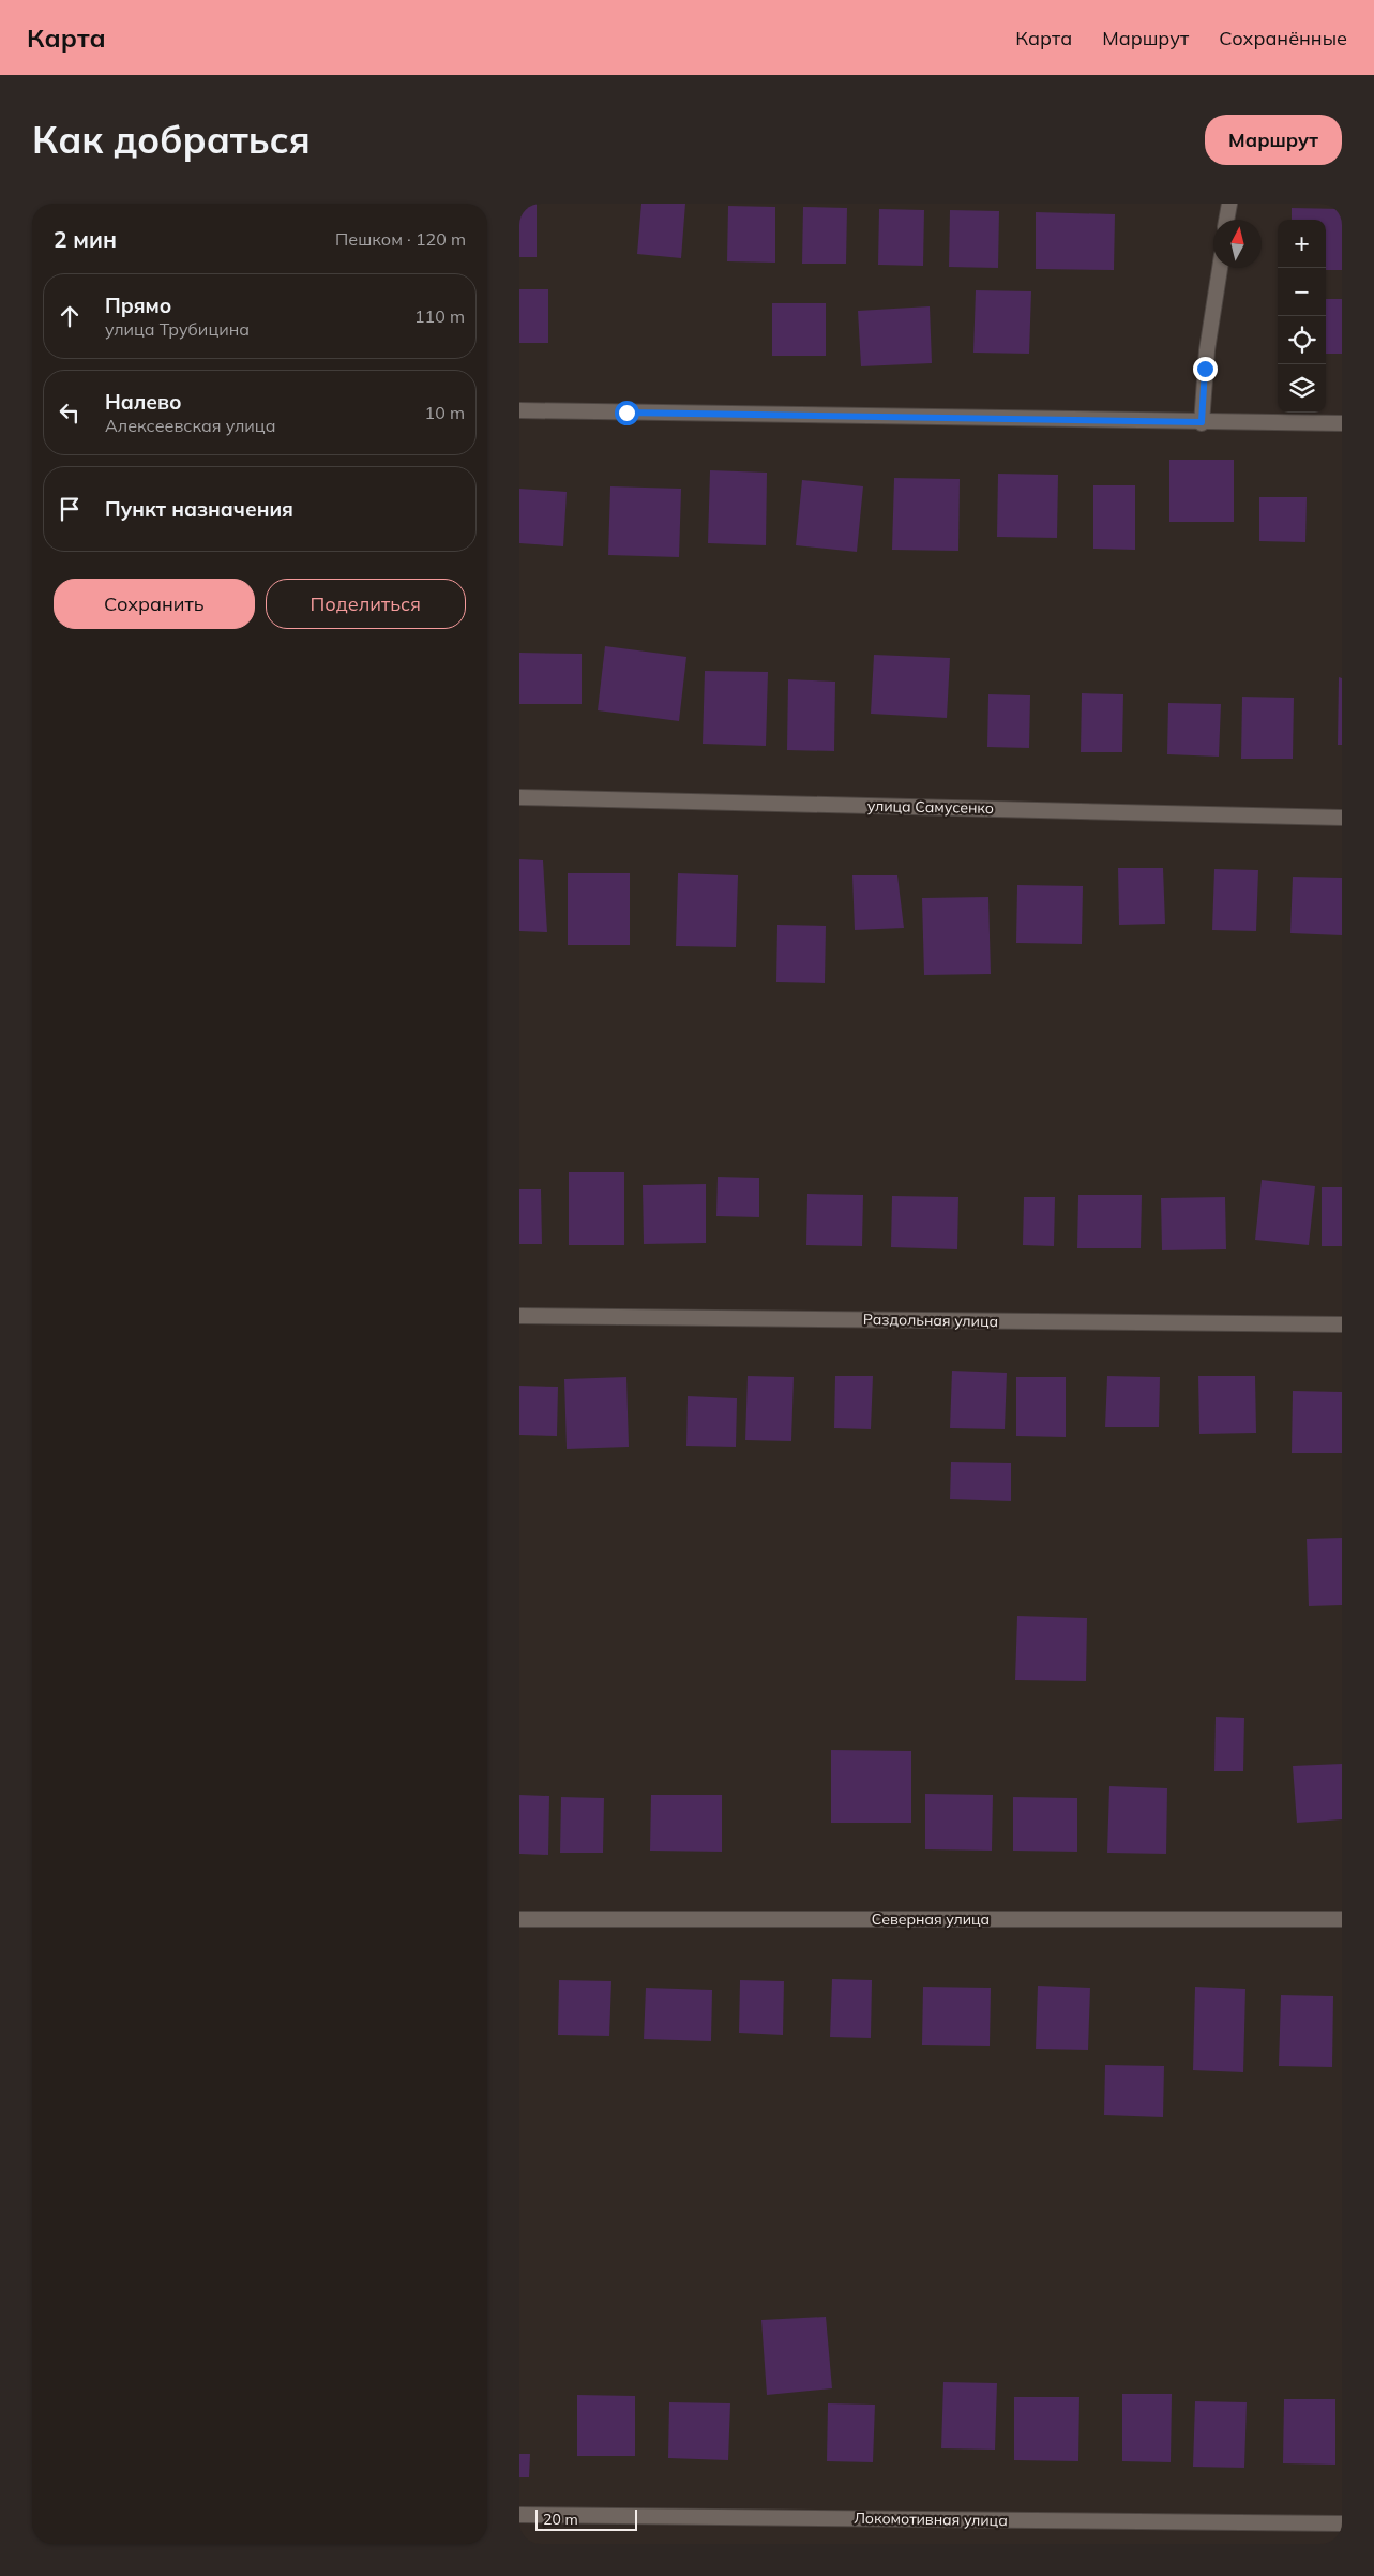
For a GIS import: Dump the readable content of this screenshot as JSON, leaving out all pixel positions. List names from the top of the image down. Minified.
{"streets":{"street":["улица Самусенко","Раздольная улица","Северная улица","Локомотивная улица"]},"scale_bar":"20 m","north":"top","page":{"header":"Карта","nav":["Карта","Маршрут","Сохранённые"],"buttons":["Маршрут",["Сохранить","Поделиться"]],"title":"Как добраться","heading":["2 мин","Пешком · 120 m"],"map_buttons":["+","−"],"list":[["Прямо","улица Трубицина","110 m"],["Налево","Алексеевская улица","10 m"],"Пункт назначения"],"scale":"20 m"}}
